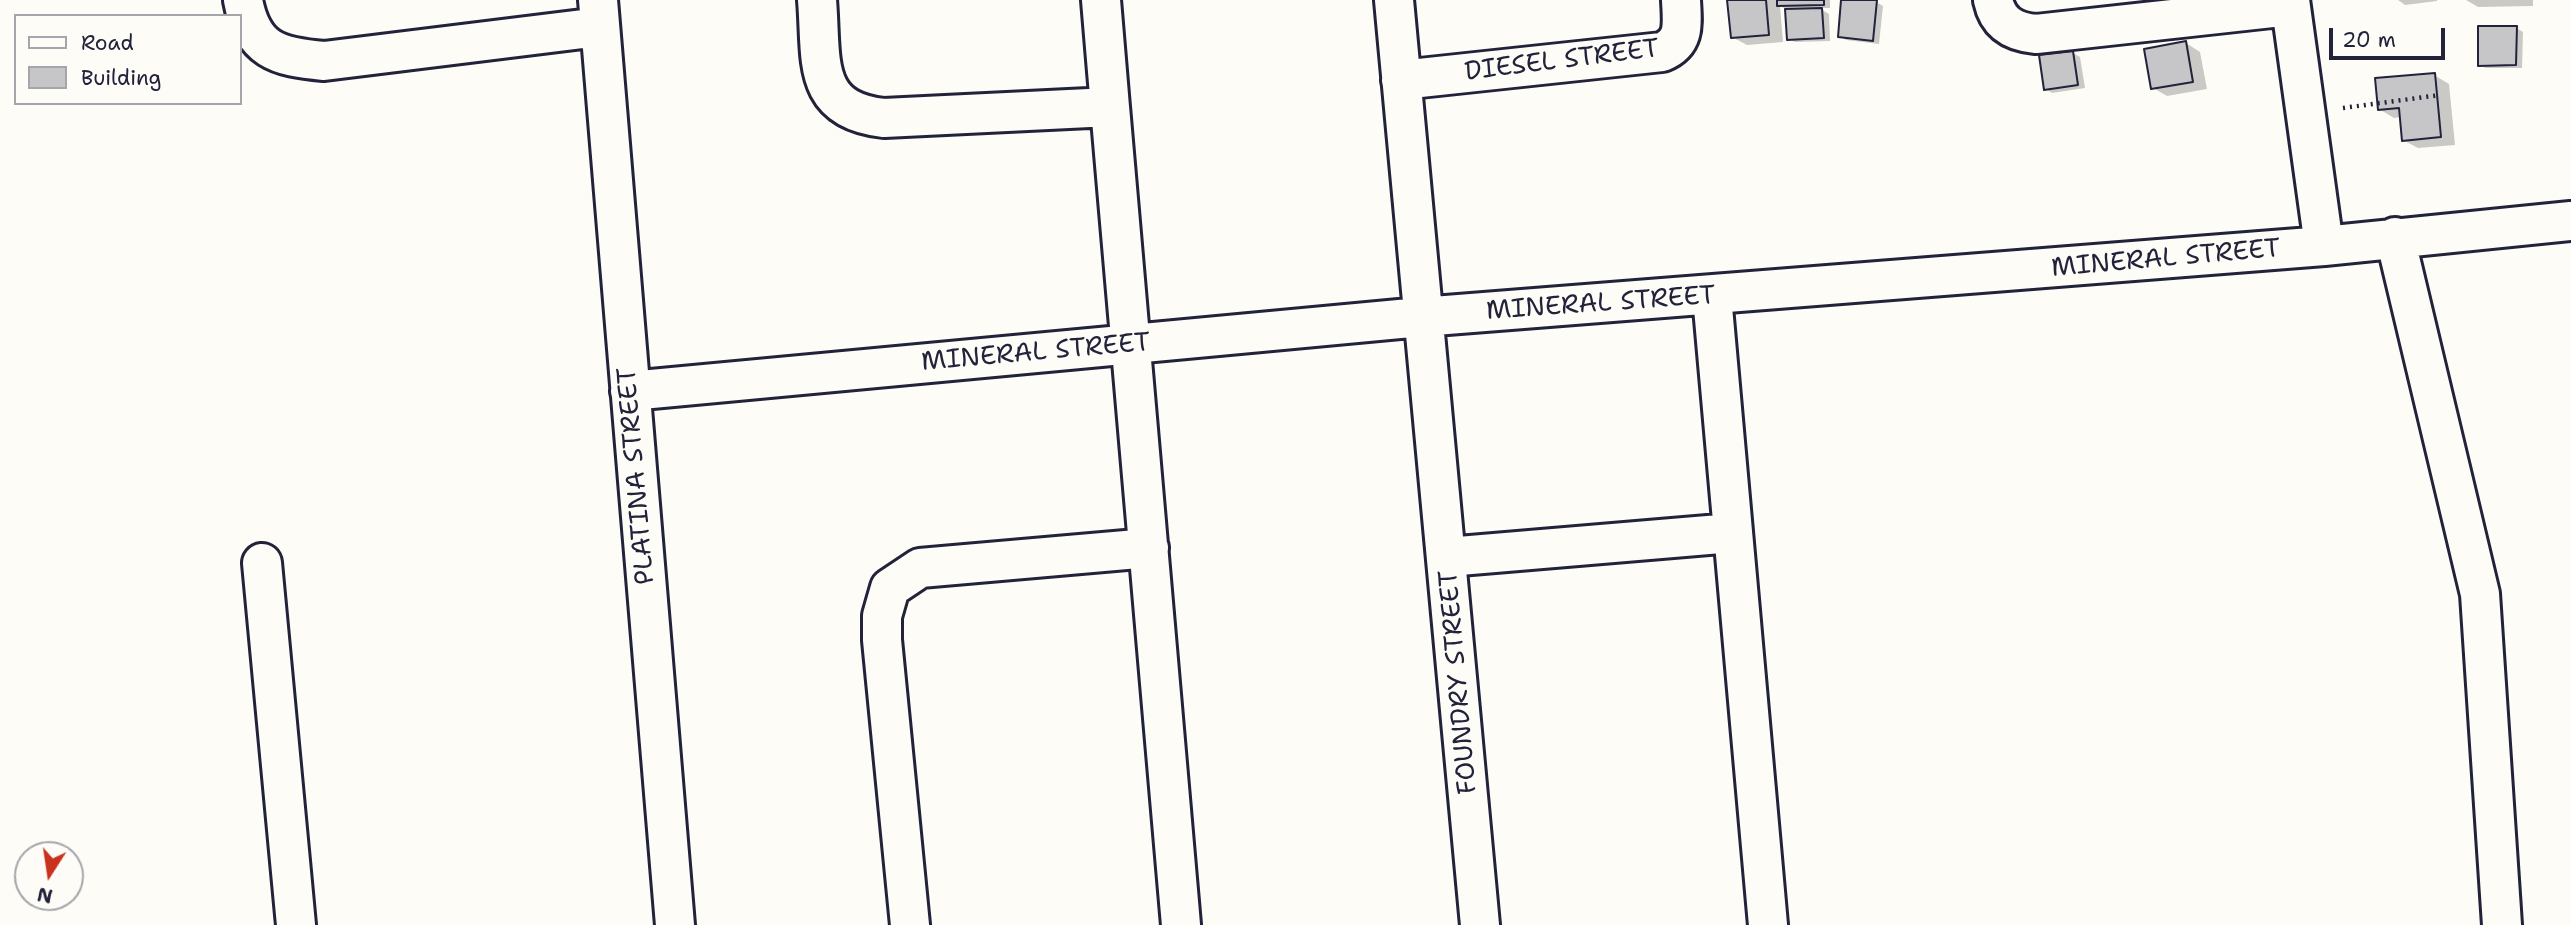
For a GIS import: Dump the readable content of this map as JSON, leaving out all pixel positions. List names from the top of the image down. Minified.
{"streets":{"street":["DIESEL STREET","MINERAL STREET","PLATINA STREET","FOUNDRY STREET"]},"crossings":[["MINERAL STREET","PLATINA STREET"]],"legend":["Road","Building"],"scale_bar":"20 m","north":"bottom"}
